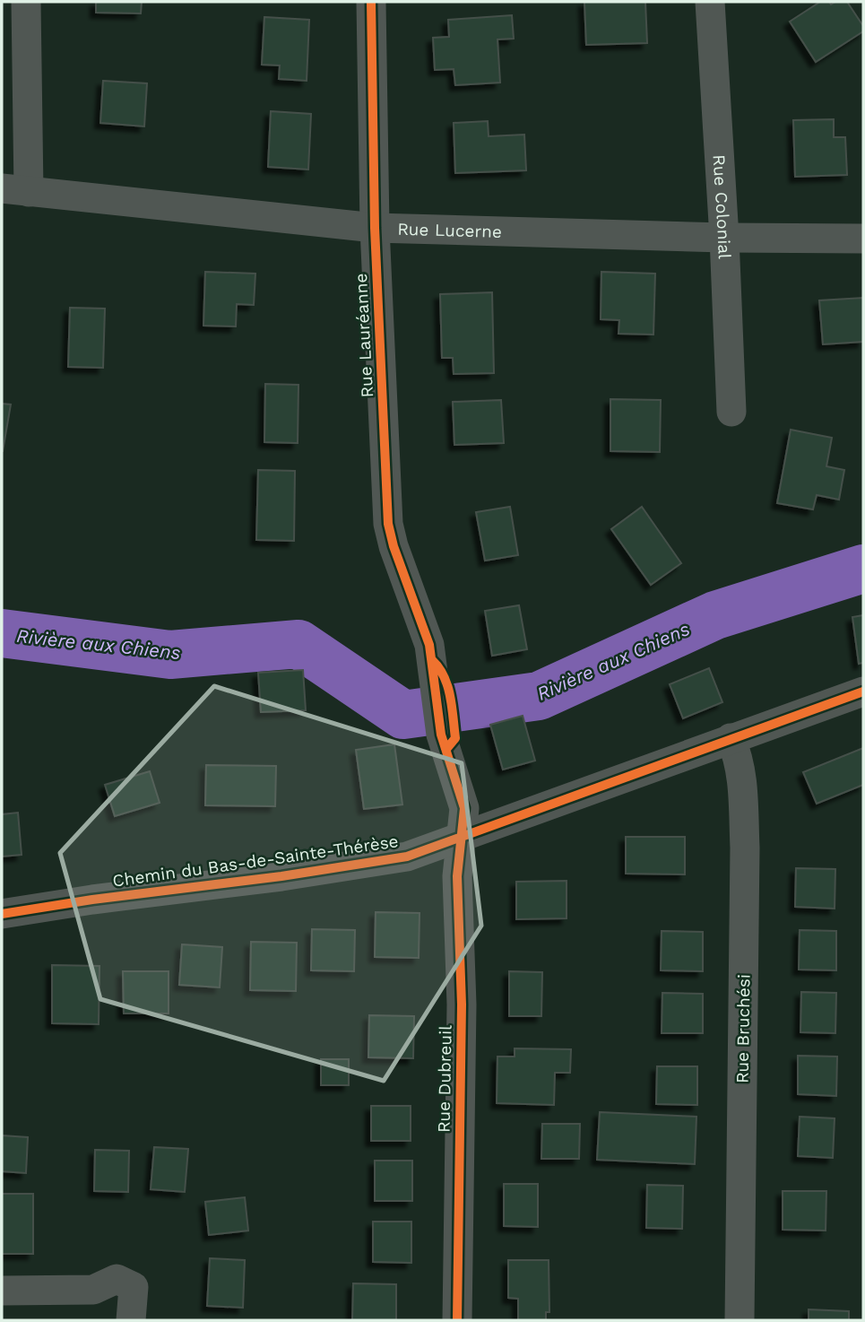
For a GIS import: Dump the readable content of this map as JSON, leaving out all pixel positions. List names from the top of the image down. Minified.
{"streets":{"street":["Rue Colonial","Rue Lucerne","Rue Lauréanne","Chemin du Bas-de-Sainte-Thérèse","Rue Bruchési","Rue Dubreuil"]},"crossings":[["Rue Colonial","Rue Lucerne"],["Rue Lucerne","Rue Lauréanne"],["Rue Lauréanne","Chemin du Bas-de-Sainte-Thérèse"],["Rue Lauréanne","Rue Dubreuil"],["Chemin du Bas-de-Sainte-Thérèse","Rue Bruchési"],["Chemin du Bas-de-Sainte-Thérèse","Rue Dubreuil"]],"water":["Rivière aux Chiens"]}
